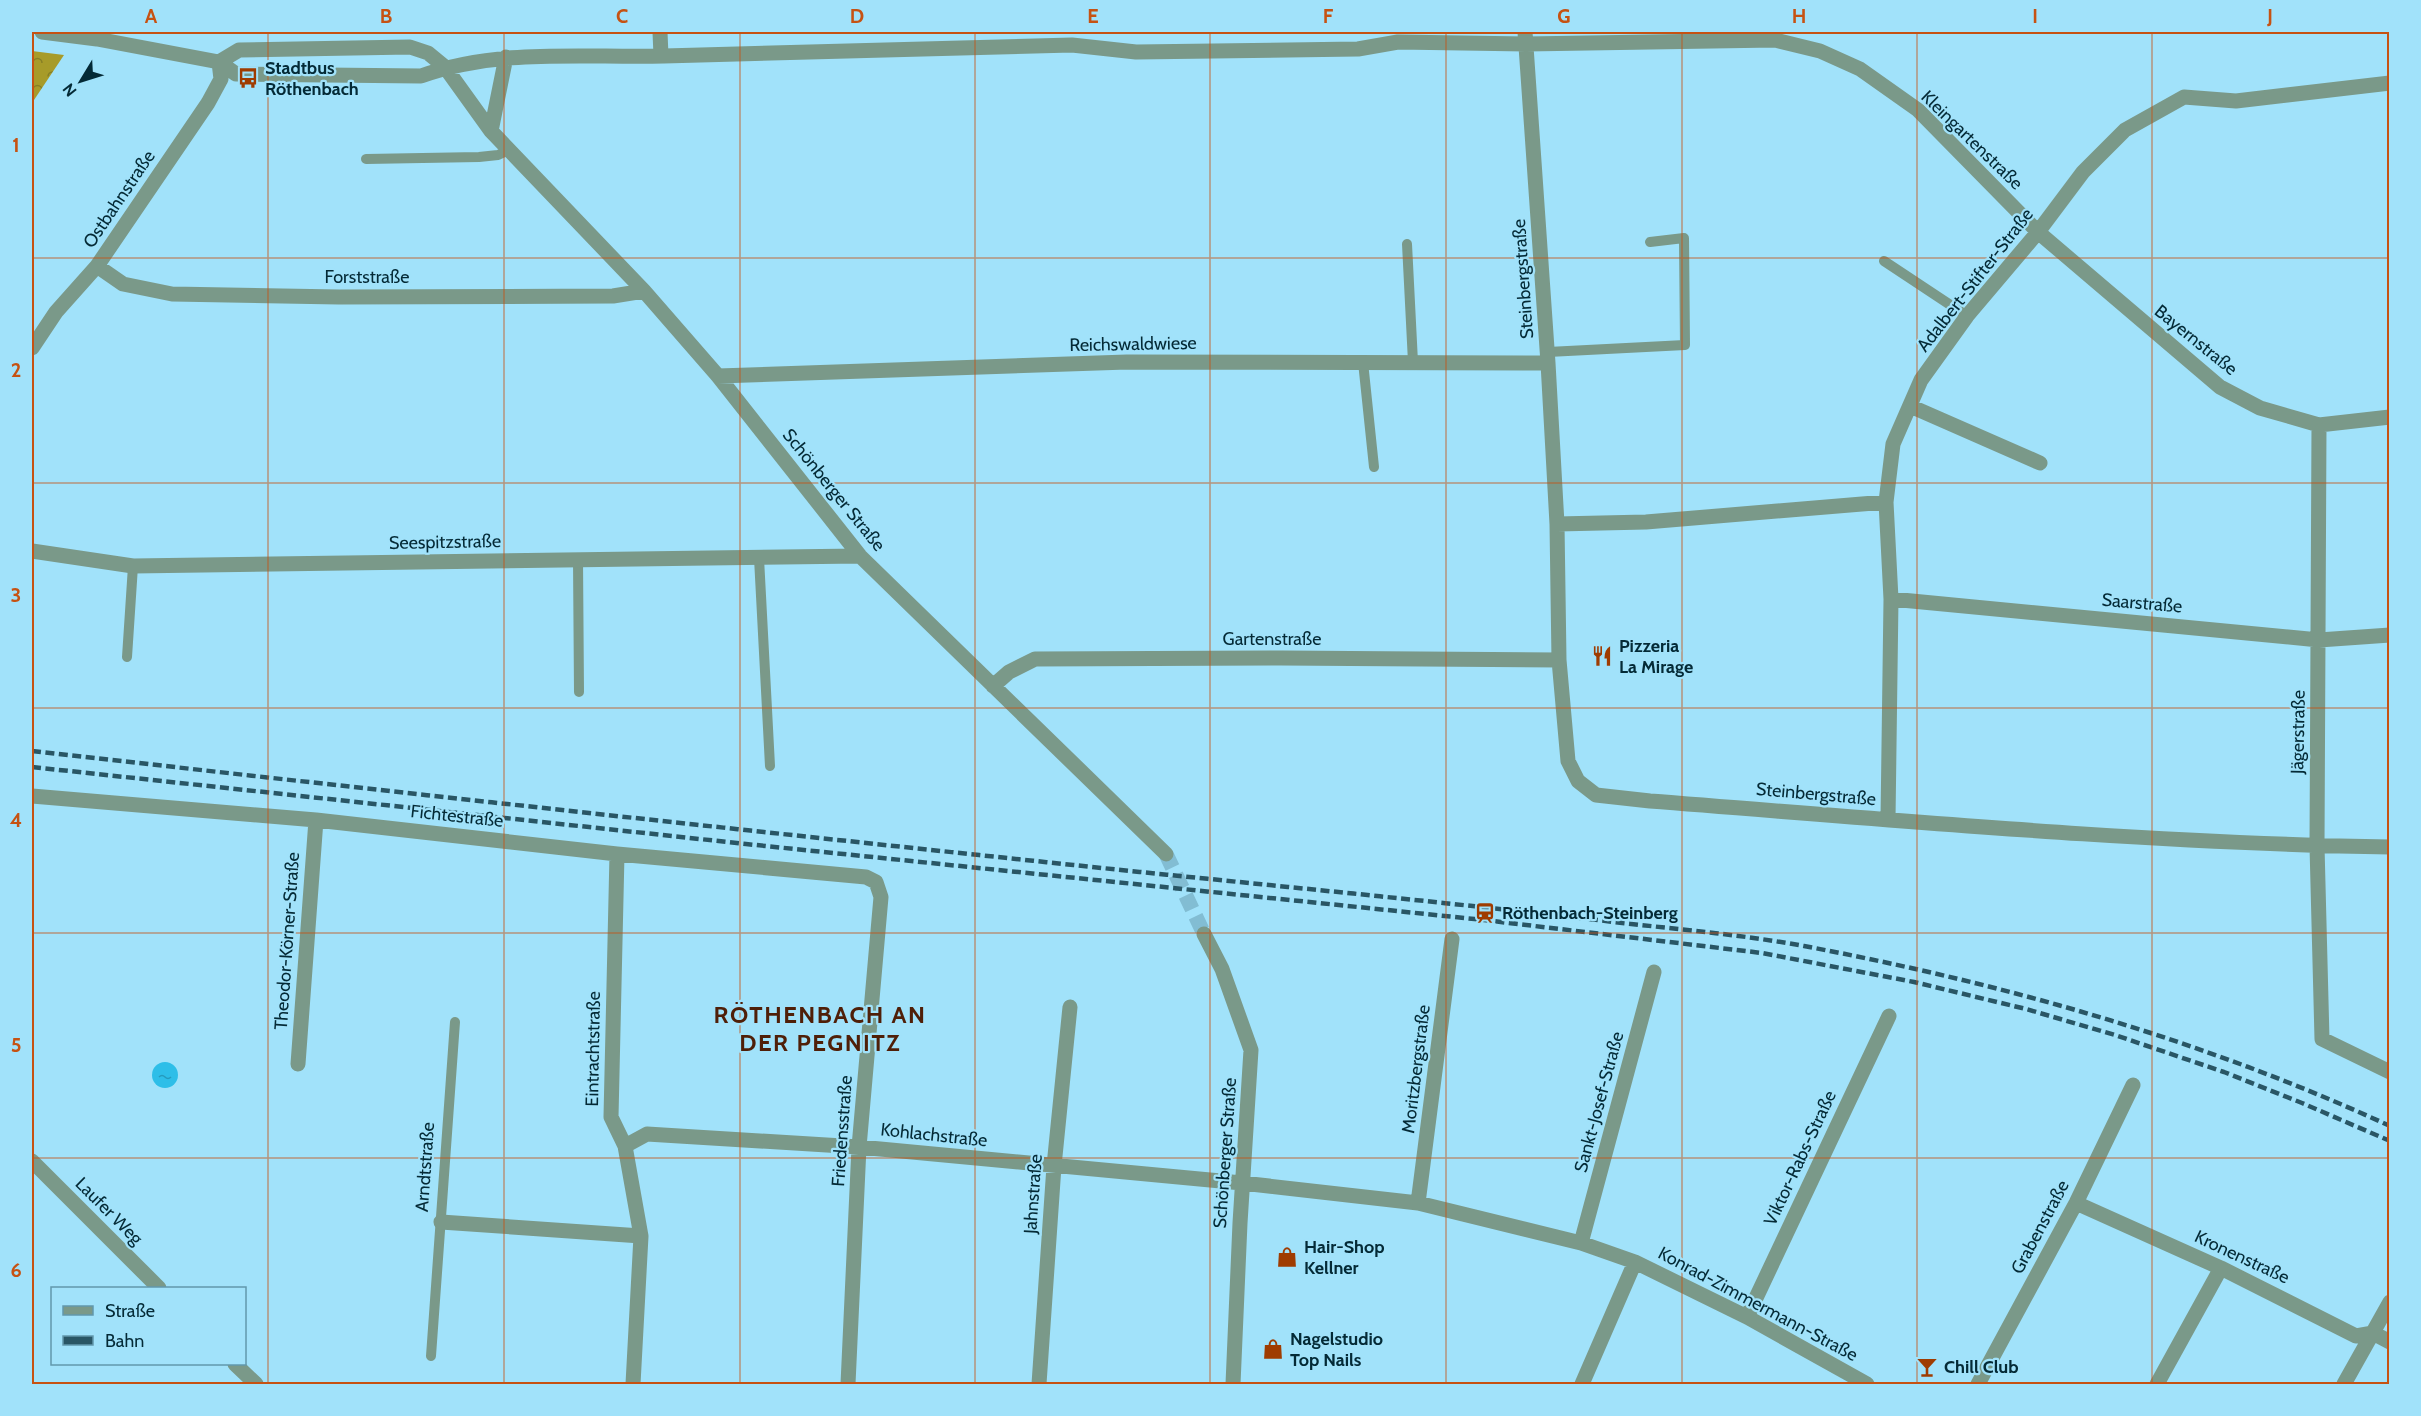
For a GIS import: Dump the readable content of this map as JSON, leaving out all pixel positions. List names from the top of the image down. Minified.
{"streets":{"street":["Kleingartenstraße","Ostbahnstraße","Forststraße","Steinbergstraße","Adalbert-Stifter-Straße","Bayernstraße","Reichswaldwiese","Schönberger Straße","Seespitzstraße","Saarstraße","Gartenstraße","Jägerstraße","Fichtestraße","Theodor-Körner-Straße","Eintrachtstraße","Moritzbergstraße","Sankt-Josef-Straße","Friedensstraße","Kohlachstraße","Viktor-Rabs-Straße","Arndtstraße","Jahnstraße","Laufer Weg","Grabenstraße","Kronenstraße","Konrad-Zimmermann-Straße"]},"crossings":[["Kleingartenstraße","Ostbahnstraße"],["Kleingartenstraße","Steinbergstraße"],["Kleingartenstraße","Adalbert-Stifter-Straße"],["Kleingartenstraße","Bayernstraße"],["Kleingartenstraße","Schönberger Straße"],["Ostbahnstraße","Forststraße"],["Forststraße","Schönberger Straße"],["Steinbergstraße","Adalbert-Stifter-Straße"],["Steinbergstraße","Reichswaldwiese"],["Steinbergstraße","Gartenstraße"],["Steinbergstraße","Jägerstraße"],["Adalbert-Stifter-Straße","Bayernstraße"],["Adalbert-Stifter-Straße","Saarstraße"],["Bayernstraße","Jägerstraße"],["Reichswaldwiese","Schönberger Straße"],["Schönberger Straße","Seespitzstraße"],["Schönberger Straße","Gartenstraße"],["Schönberger Straße","Kohlachstraße"],["Schönberger Straße","Konrad-Zimmermann-Straße"],["Saarstraße","Jägerstraße"],["Fichtestraße","Theodor-Körner-Straße"],["Fichtestraße","Eintrachtstraße"],["Fichtestraße","Friedensstraße"],["Eintrachtstraße","Kohlachstraße"],["Eintrachtstraße","Arndtstraße"],["Moritzbergstraße","Konrad-Zimmermann-Straße"],["Sankt-Josef-Straße","Konrad-Zimmermann-Straße"],["Friedensstraße","Kohlachstraße"],["Kohlachstraße","Jahnstraße"],["Kohlachstraße","Konrad-Zimmermann-Straße"],["Viktor-Rabs-Straße","Konrad-Zimmermann-Straße"],["Grabenstraße","Kronenstraße"]],"districts":["RÖTHENBACH AN DER PEGNITZ"],"places":{"bus stop":["Stadtbus Röthenbach"],"restaurant":["Pizzeria La Mirage"],"station":["Röthenbach-Steinberg"],"shop":["Hair-Shop Kellner","Nagelstudio Top Nails"],"bar":["Chill Club"]},"legend":["Straße","Bahn"],"north":"bottom left","grid":{"columns":["A","B","C","D","E","F","G","H","I","J"],"rows":["1","2","3","4","5","6"]}}
